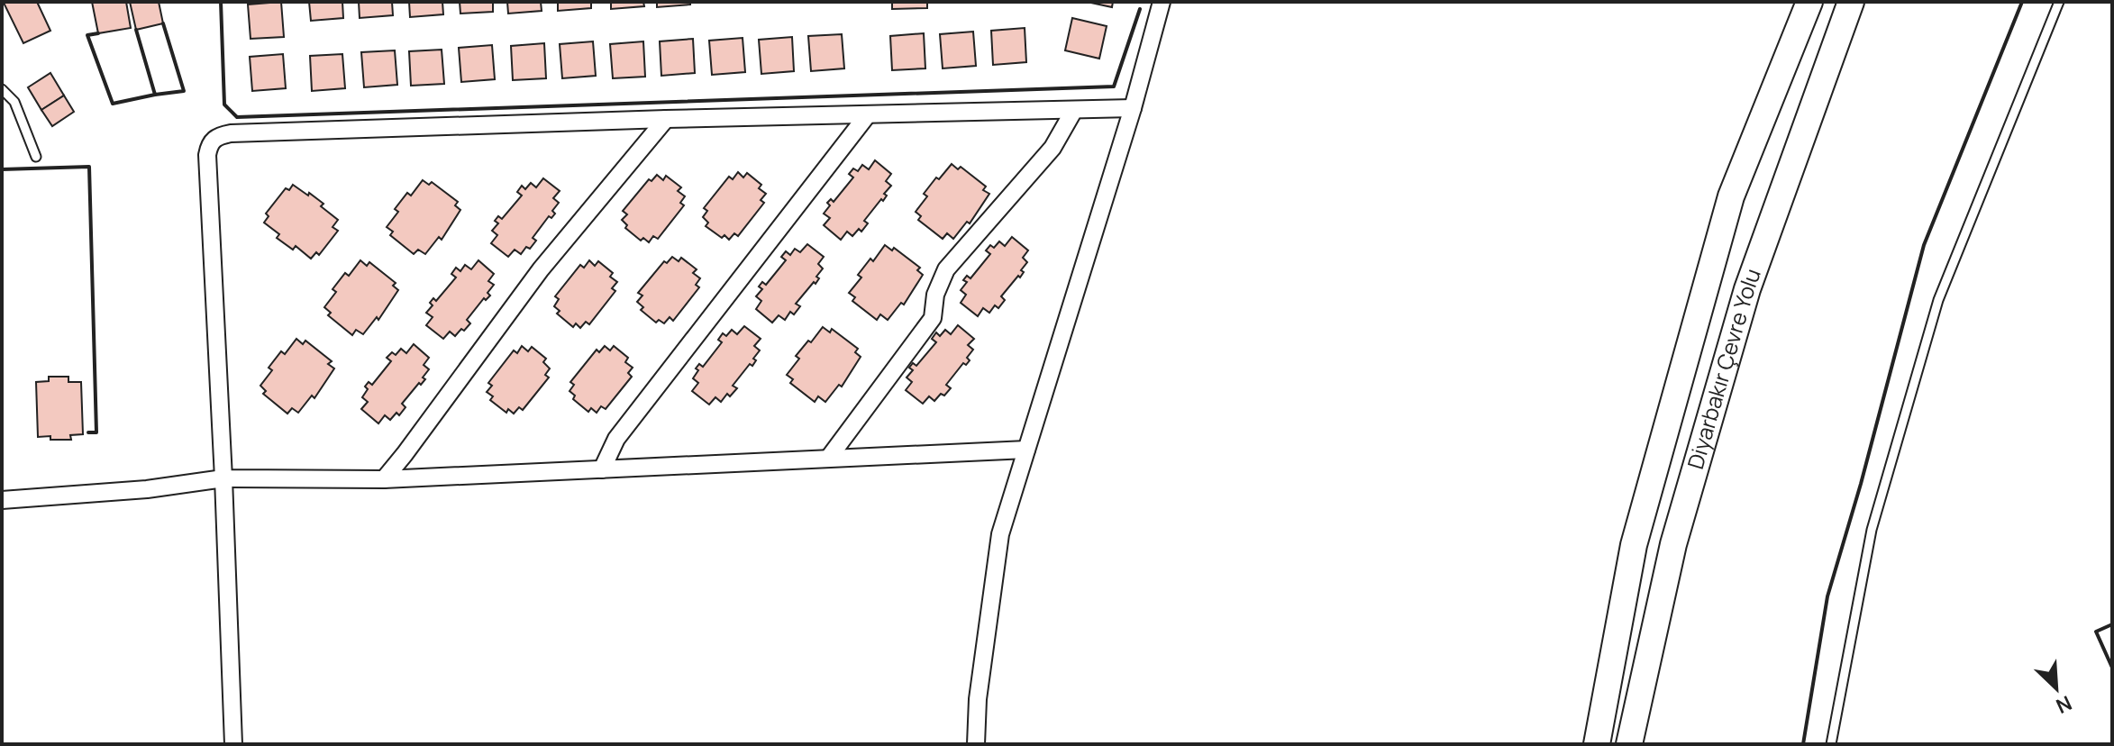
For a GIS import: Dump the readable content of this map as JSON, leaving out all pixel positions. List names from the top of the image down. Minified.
{"streets":{"highway":["Diyarbakır Çevre Yolu"]},"north":"bottom right"}
